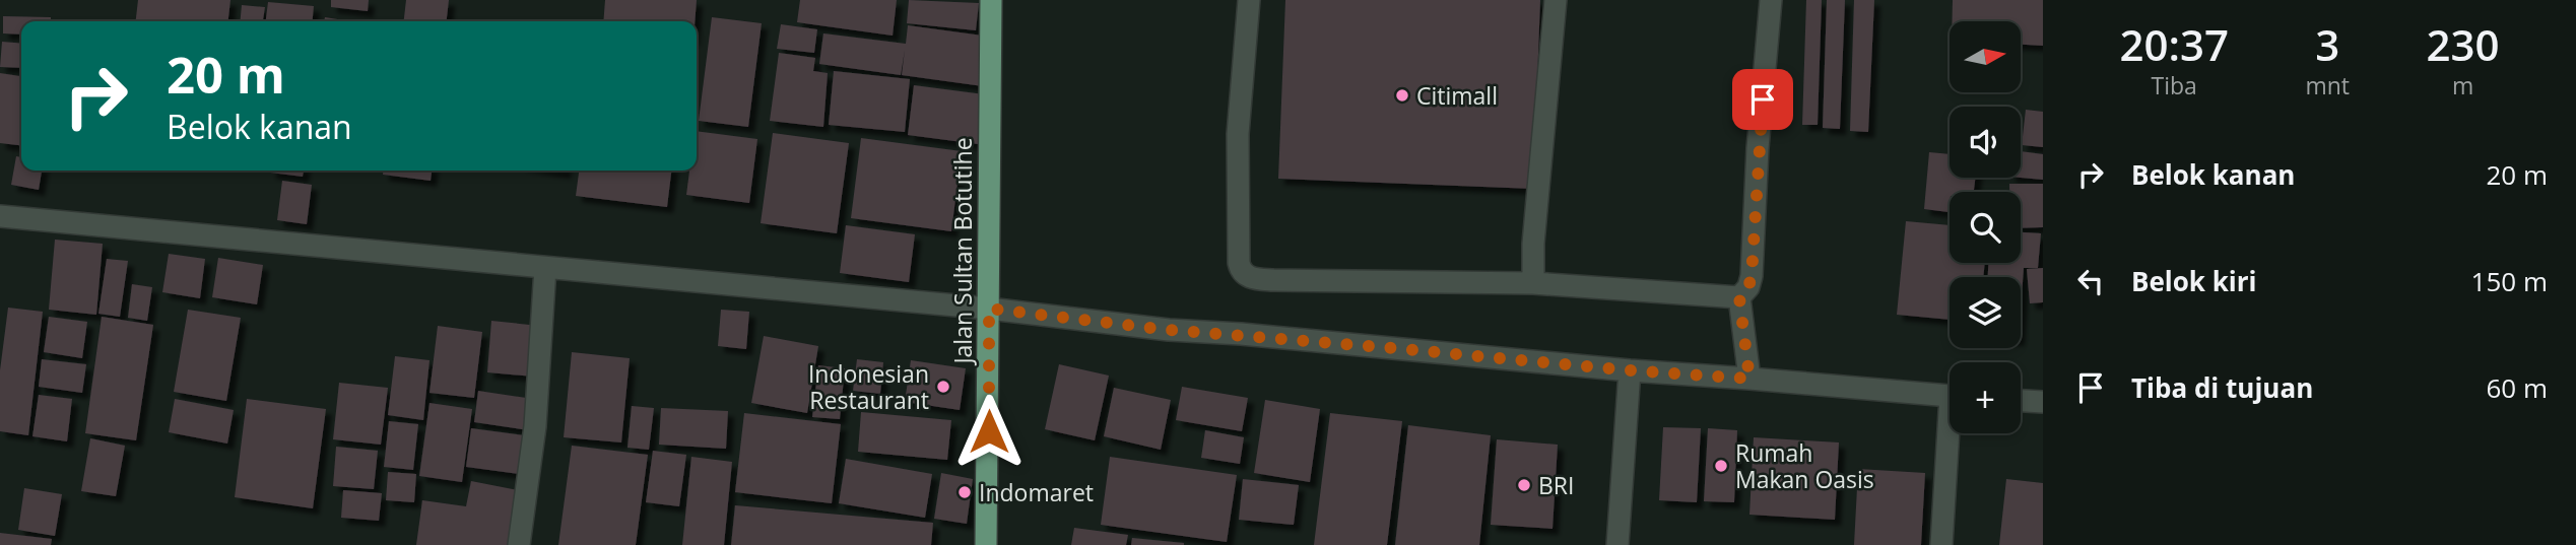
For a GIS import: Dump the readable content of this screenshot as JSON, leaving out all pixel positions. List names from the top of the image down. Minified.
{"streets":{"main road":["Jalan Sultan Botutihe"]},"places":["Citimall","Indonesian Restaurant","Rumah Makan Oasis","BRI","Indomaret"],"north":"right","page":{"eta":["20:37","Tiba","3","mnt","230","m"],"map_buttons":"+","turn":["20 m","Belok kanan"],"list":[{"name":"Belok kanan","value":"20 m"},{"name":"Belok kiri","value":"150 m"},{"name":"Tiba di tujuan","value":"60 m"}]}}
